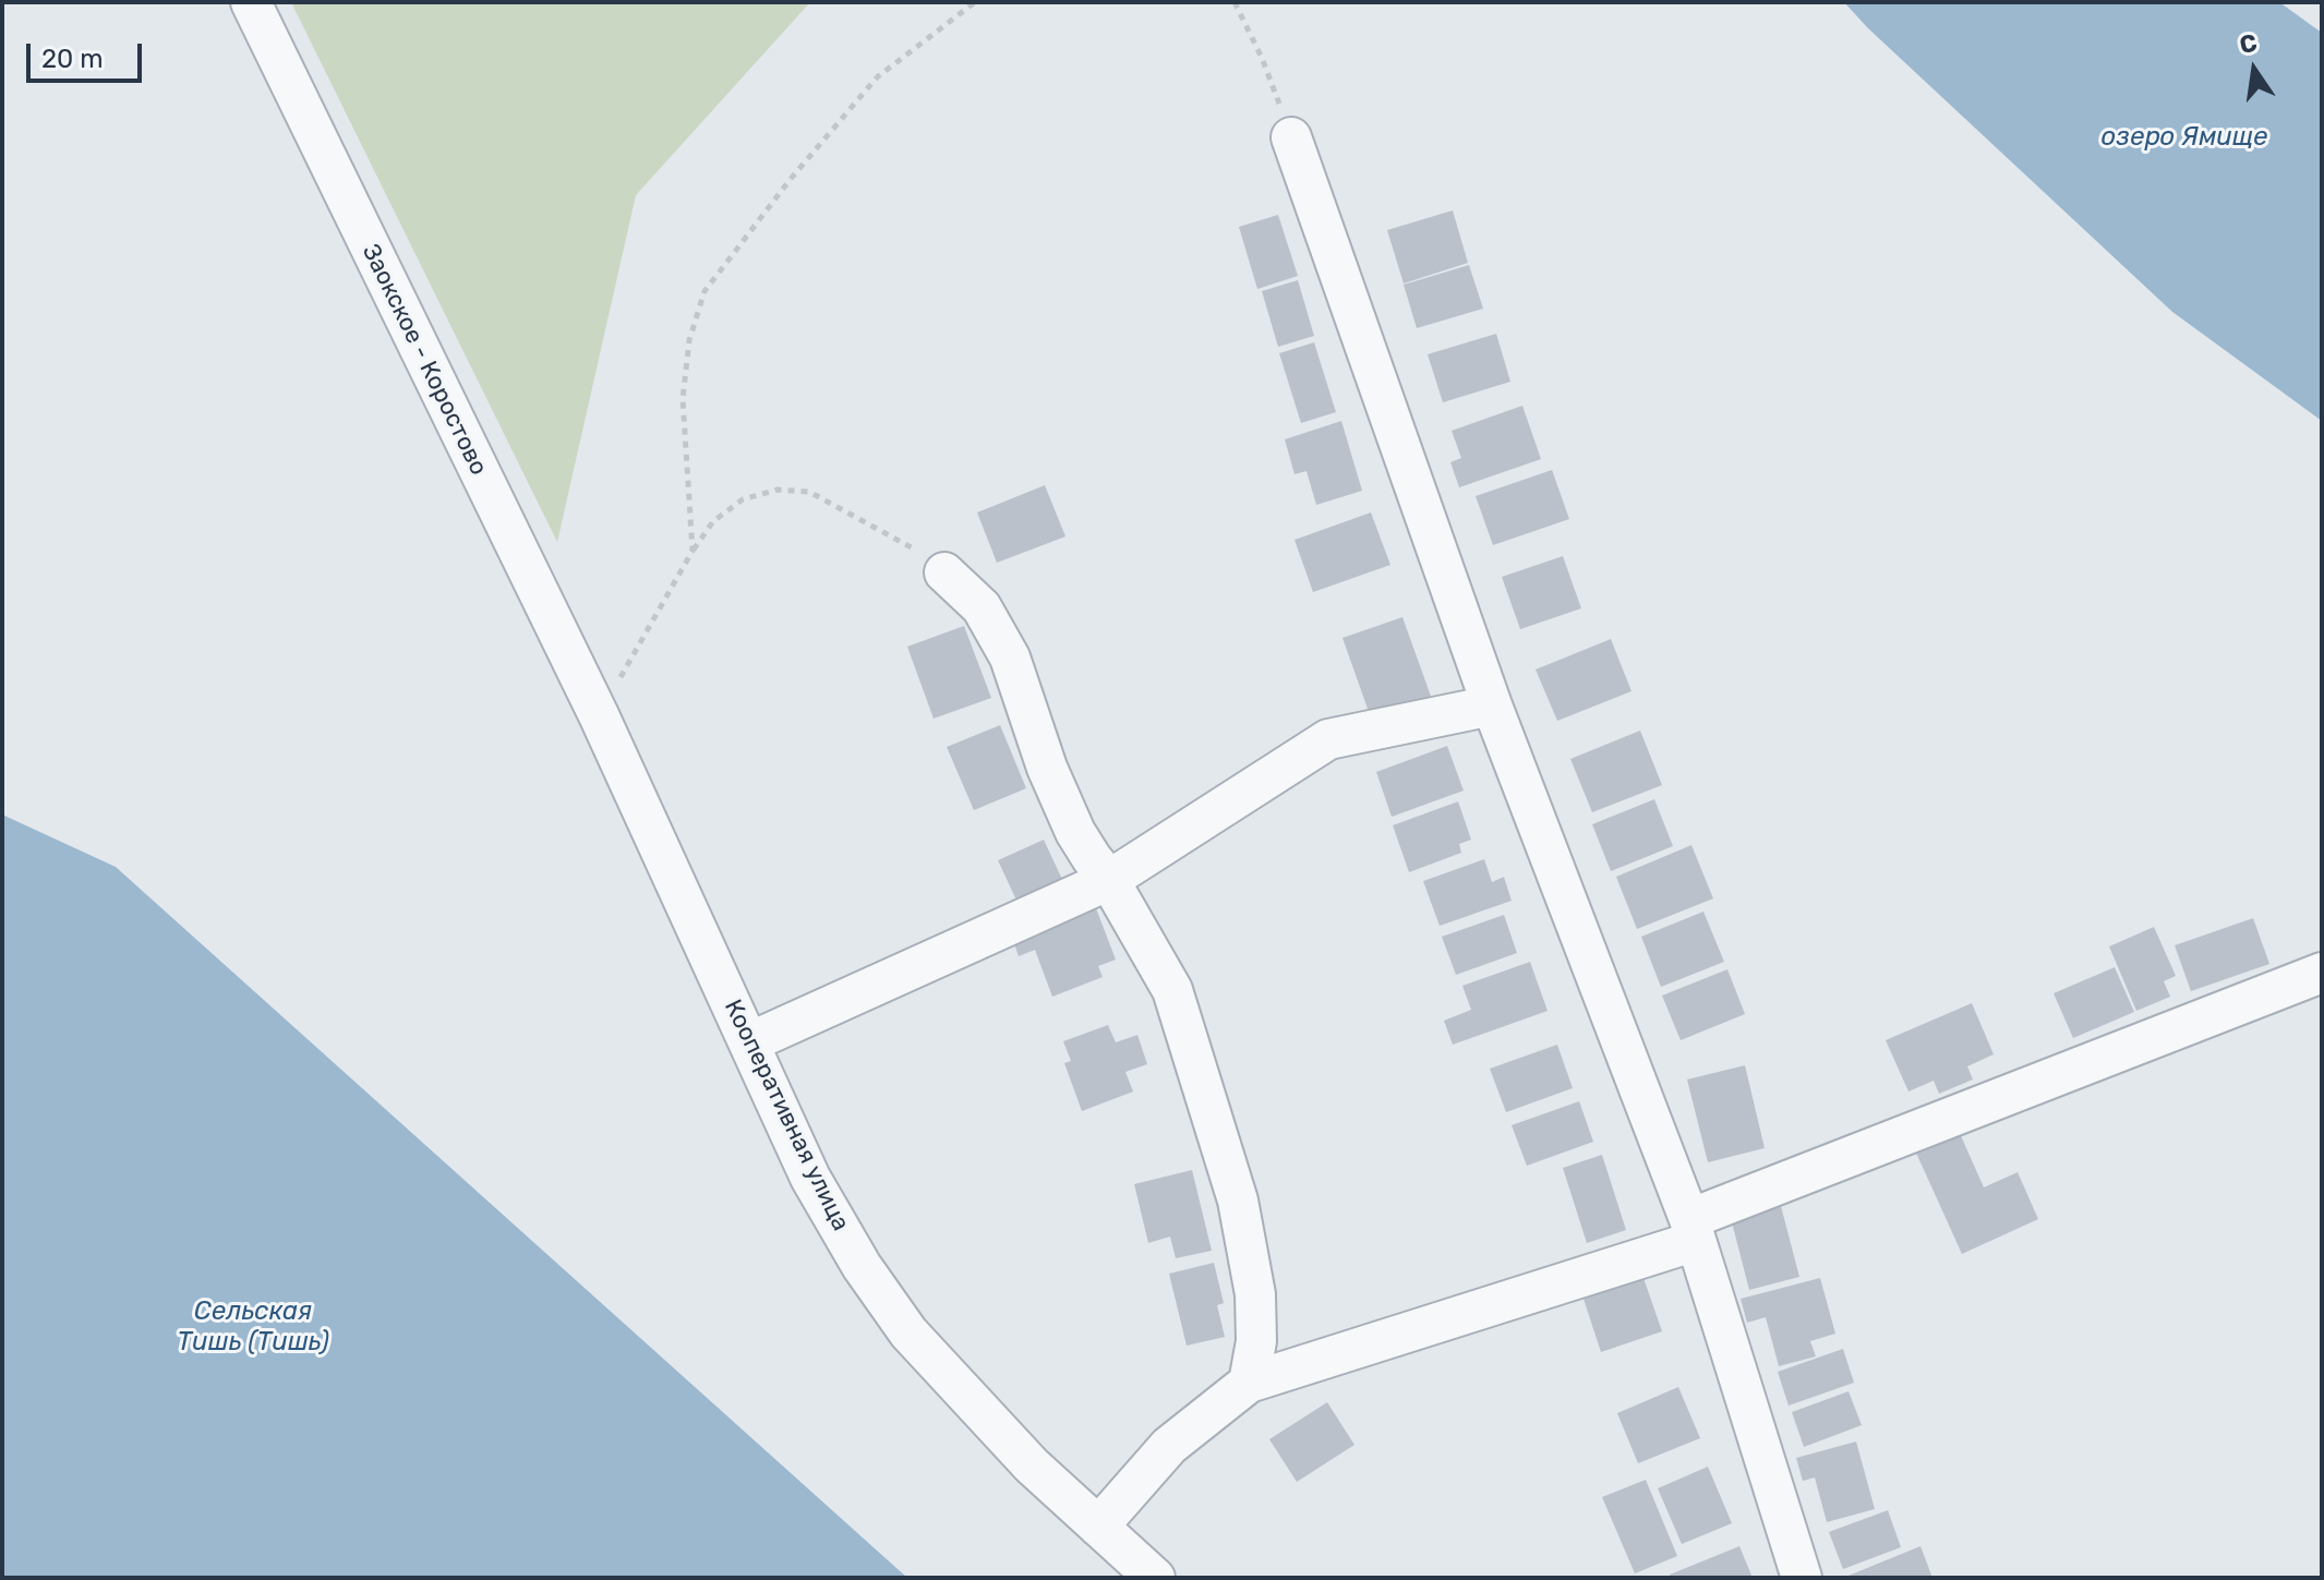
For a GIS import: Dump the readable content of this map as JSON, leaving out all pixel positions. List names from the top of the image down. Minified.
{"streets":{"street":["Заокское - Коростово","Кооперативная улица"]},"crossings":[["Заокское - Коростово","Кооперативная улица"]],"water":["озеро Ямище","Сельская Тишь (Тишь)"],"scale_bar":"20 m","north":"top"}
